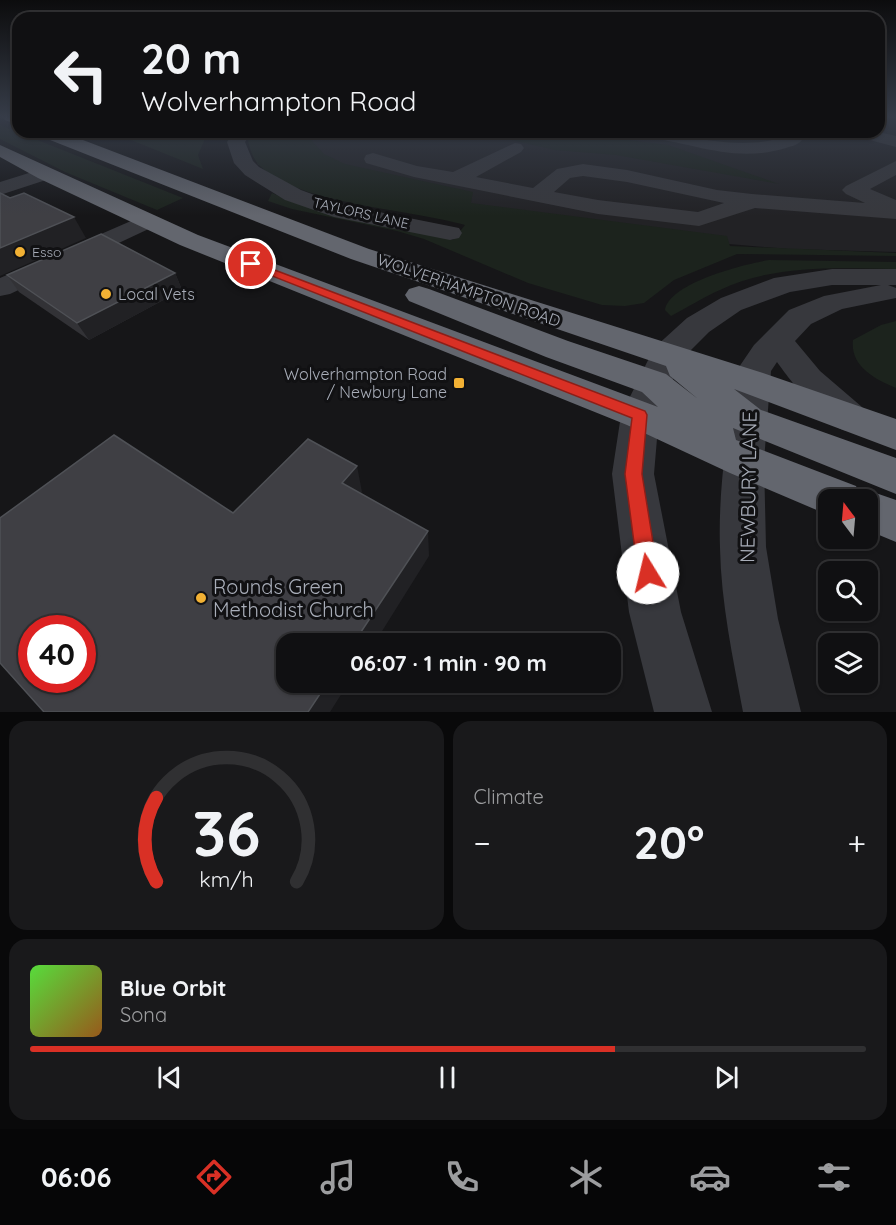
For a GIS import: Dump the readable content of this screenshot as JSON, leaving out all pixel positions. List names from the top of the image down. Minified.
{"streets":{"street":["TAYLORS LANE","NEWBURY LANE"]},"places":{"other":["Esso","Local Vets","Rounds Green Methodist Church"],"transit":["Wolverhampton Road / Newbury Lane"]},"north":"top","page":{"turn":["20 m","Wolverhampton Road"],"limit":"40","trip":"06:07 · 1 min · 90 m","tile":"Climate","heat":["−","20°","+"],"song":["Blue Orbit","Sona"],"tabs":"06:06","gauge":["36","km/h"]}}
